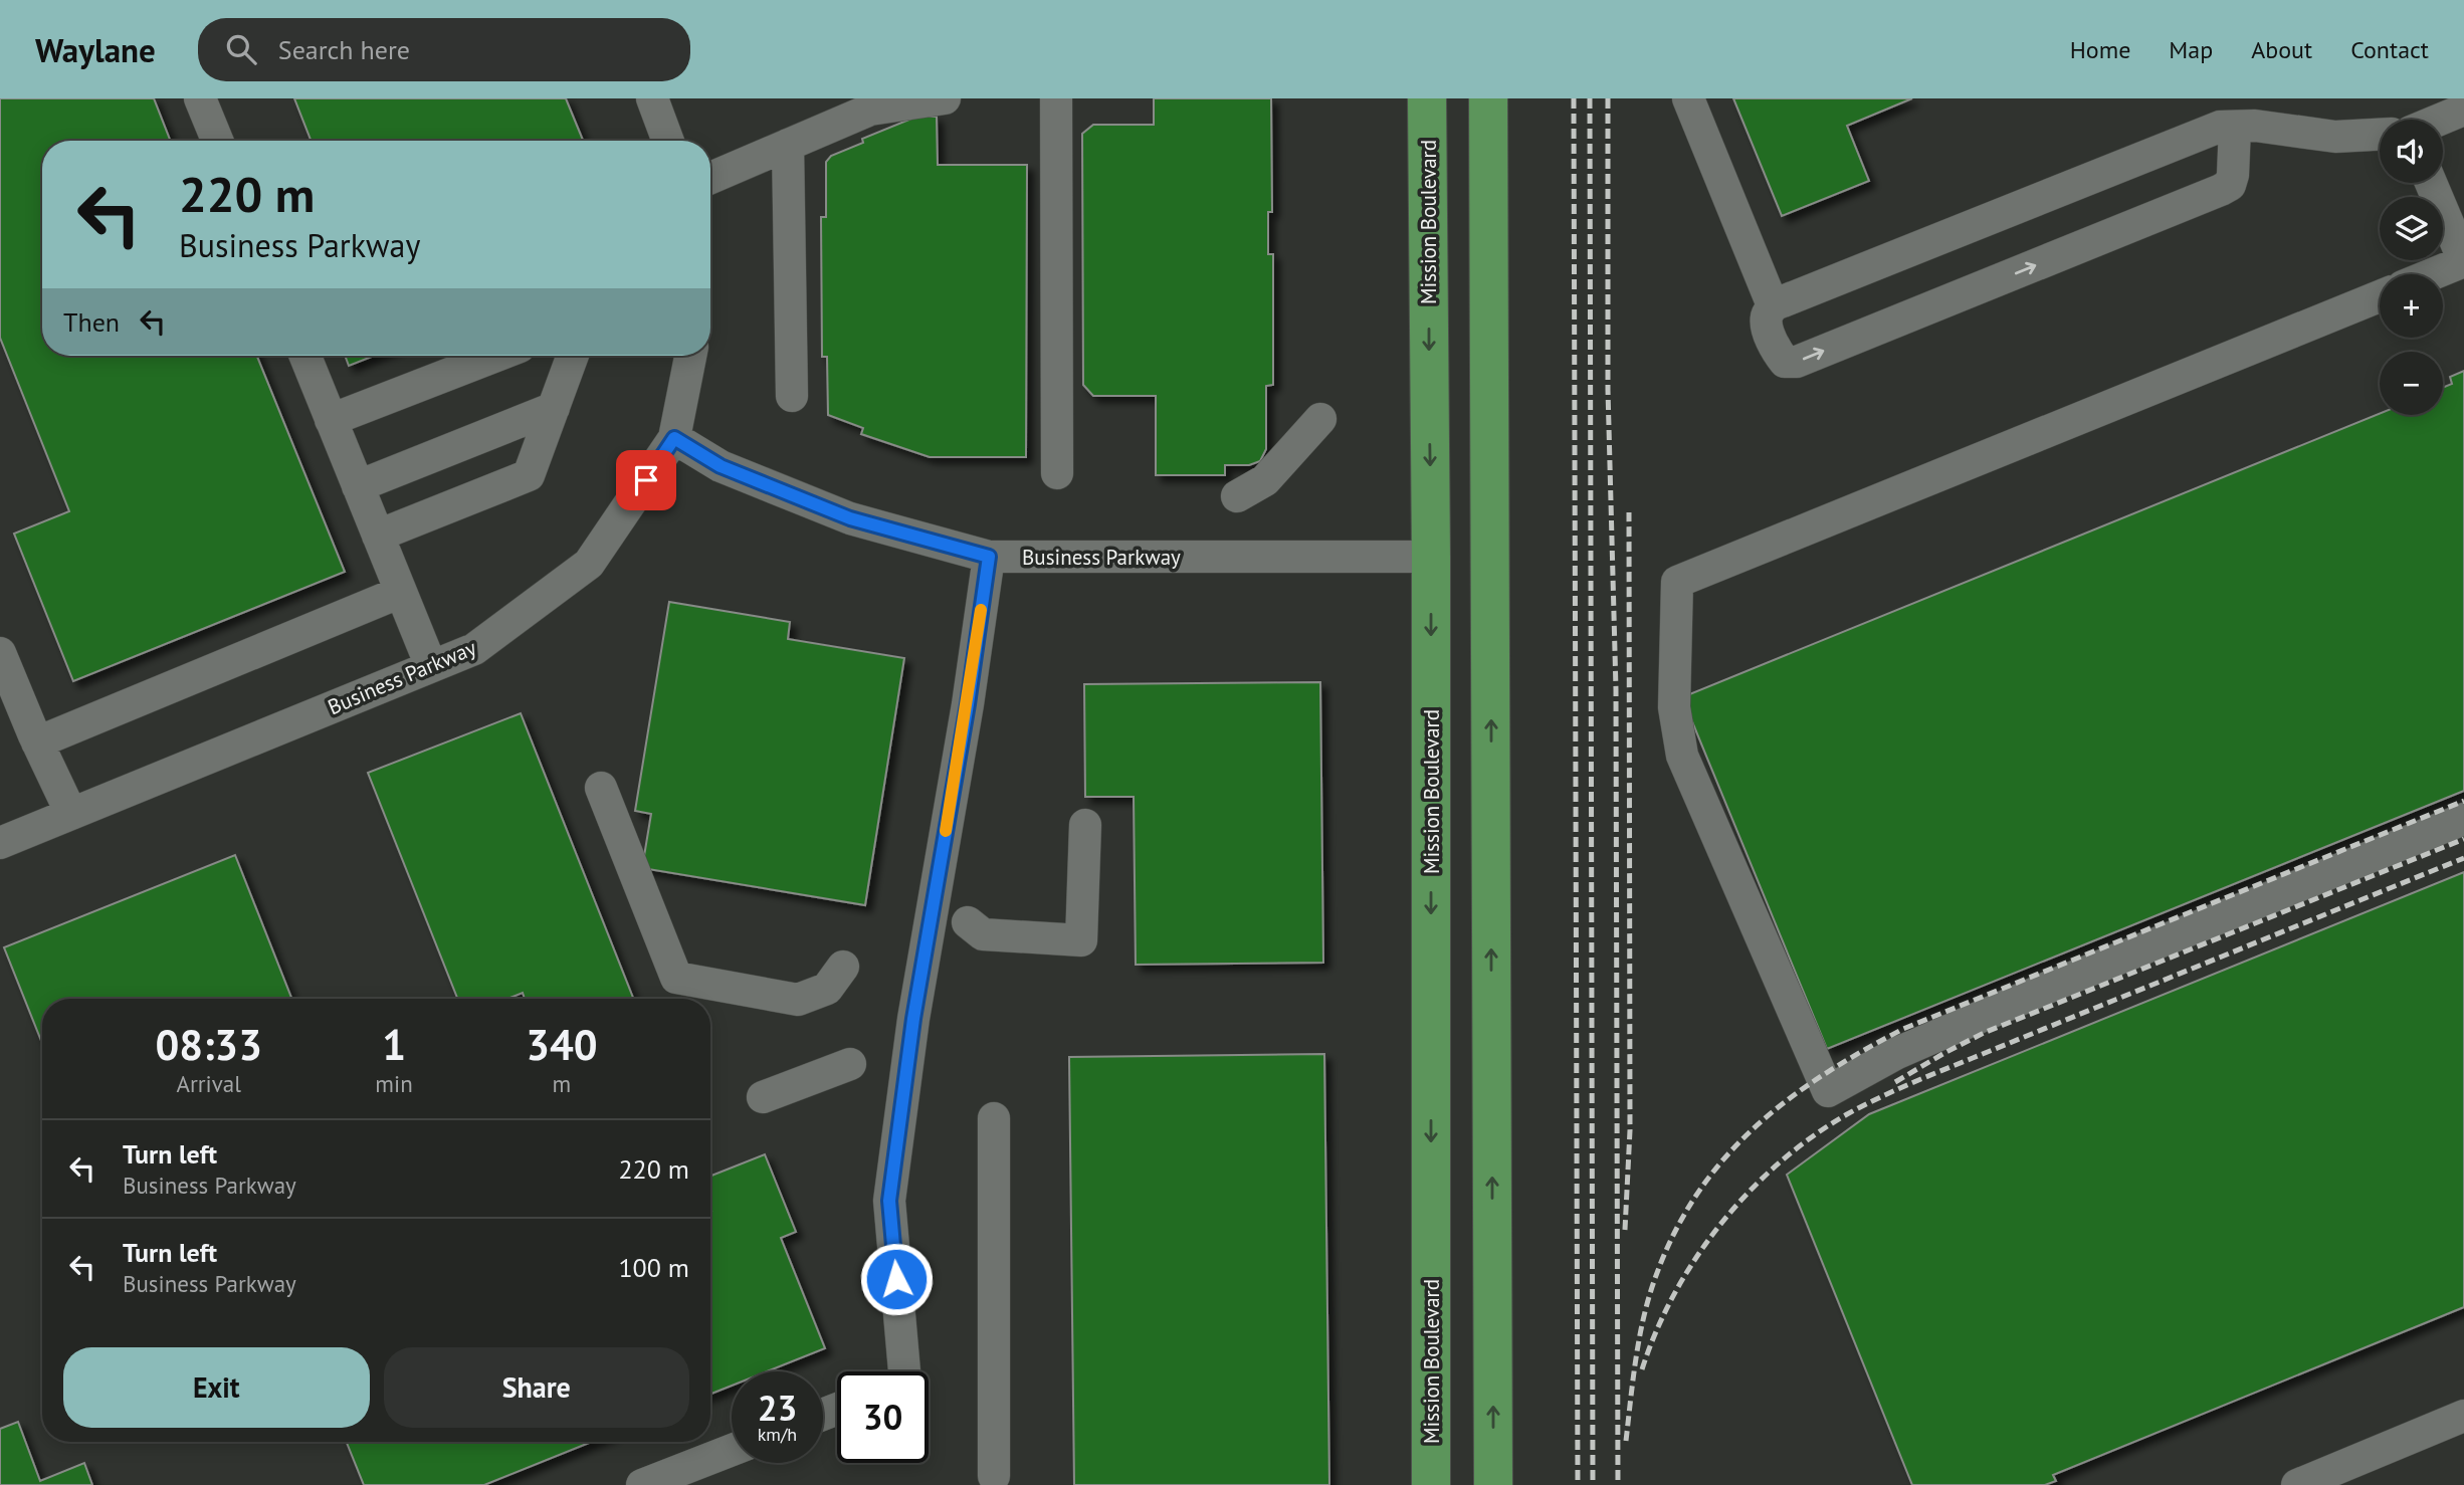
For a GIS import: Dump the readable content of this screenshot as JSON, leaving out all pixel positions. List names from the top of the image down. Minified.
{"streets":{"main road":["Mission Boulevard"],"street":["Business Parkway"]},"crossings":[["Mission Boulevard","Business Parkway"]],"page":{"header":"Waylane","search":"Search here","nav":["Home","Map","About","Contact"],"map_buttons":["+","−"],"turn":["220 m","Business Parkway"],"then":"Then","eta":["08:33","Arrival","1","min","340","m"],"list":[{"name":"Turn left","note":"Business Parkway","value":"220 m"},{"name":"Turn left","note":"Business Parkway","value":"100 m"}],"buttons":["Exit","Share"],"speed":"23 km/h","limit":"30"}}
